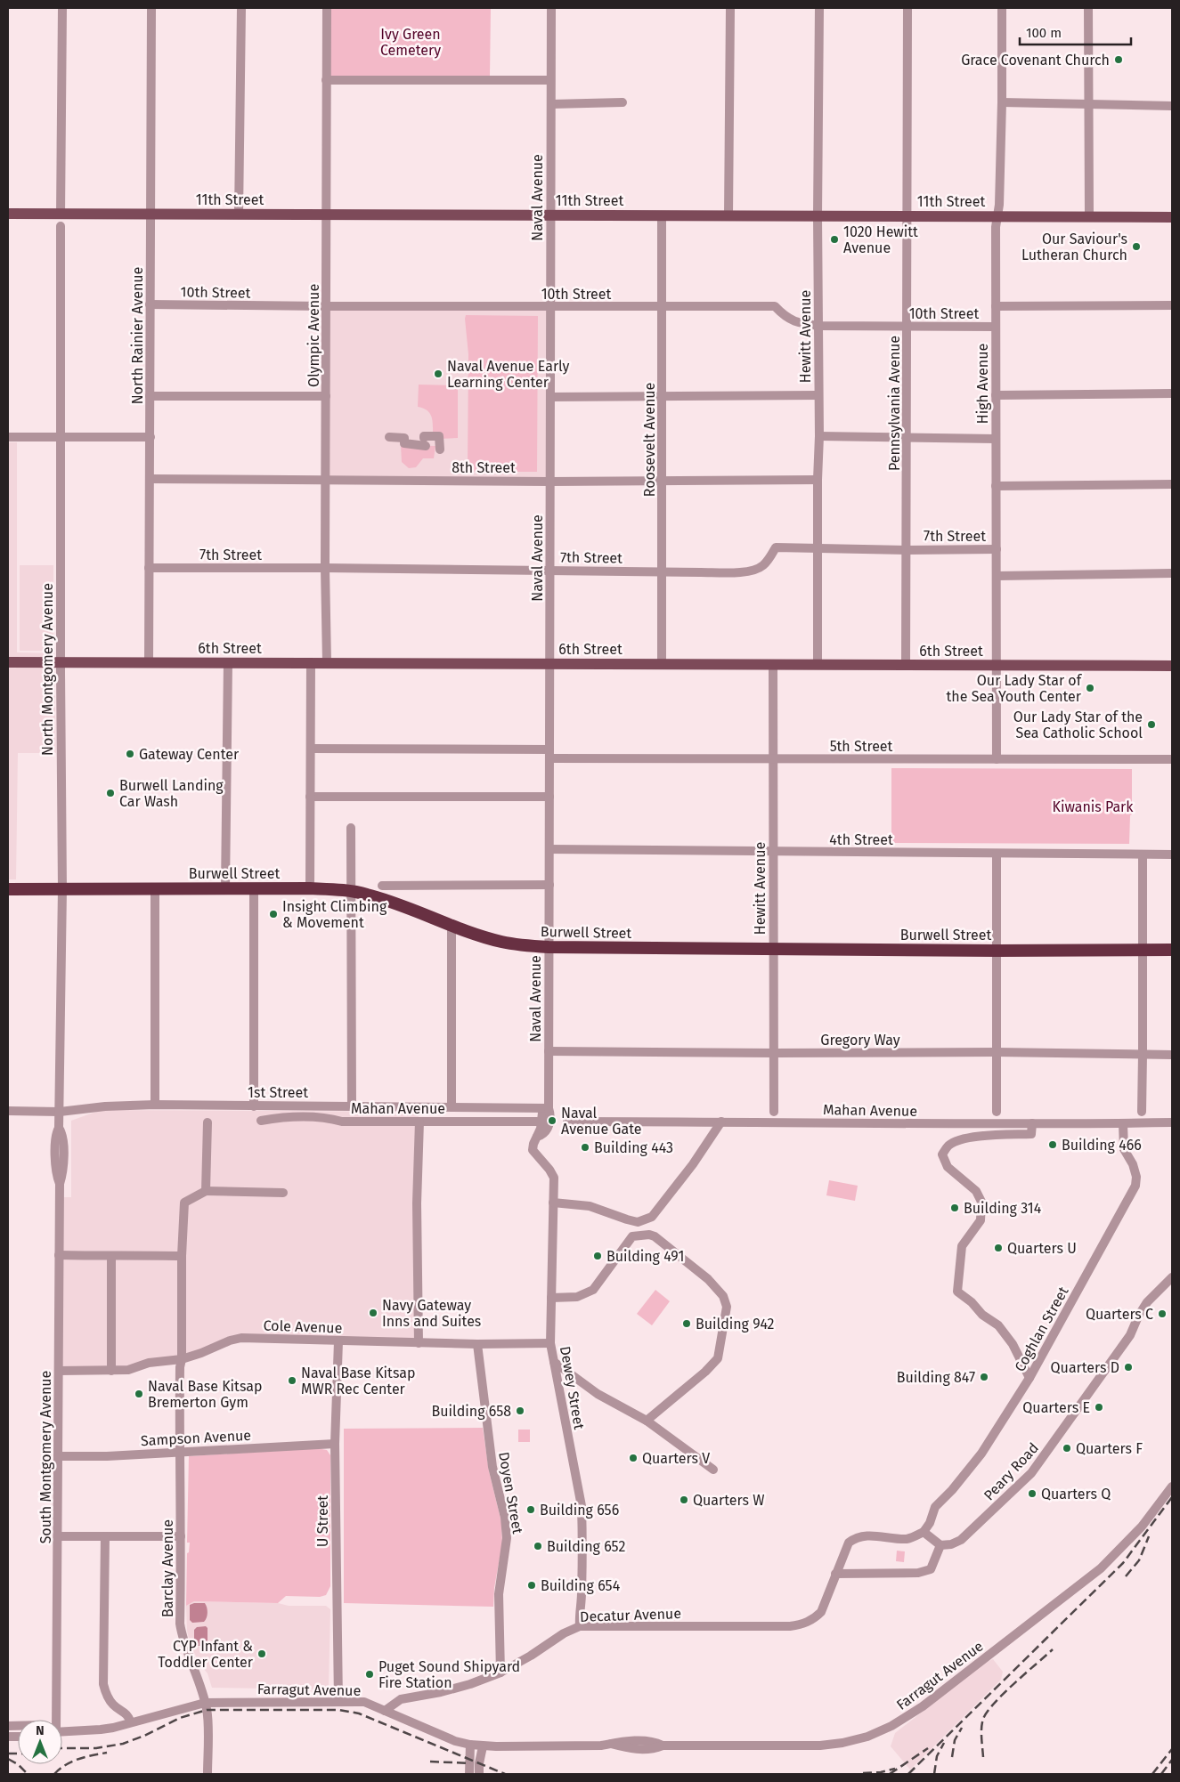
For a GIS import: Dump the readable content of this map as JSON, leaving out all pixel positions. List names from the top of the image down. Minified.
{"streets":{"highway":["Burwell Street"],"main road":["11th Street","6th Street"],"street":["Naval Avenue","10th Street","North Rainier Avenue","Olympic Avenue","Hewitt Avenue","High Avenue","Pennsylvania Avenue","Roosevelt Avenue","8th Street","7th Street","North Montgomery Avenue","5th Street","4th Street","Gregory Way","1st Street","Mahan Avenue","Cole Avenue","Coghlan Street","Dewey Street","Sampson Avenue","South Montgomery Avenue","Peary Road","Doyen Street","U Street","Barclay Avenue","Decatur Avenue","Farragut Avenue"]},"crossings":[["Naval Avenue","11th Street"],["Naval Avenue","10th Street"],["Naval Avenue","8th Street"],["Naval Avenue","7th Street"],["Naval Avenue","6th Street"],["Naval Avenue","5th Street"],["Naval Avenue","4th Street"],["Naval Avenue","Burwell Street"],["Naval Avenue","Gregory Way"],["Naval Avenue","1st Street"],["11th Street","North Rainier Avenue"],["11th Street","Olympic Avenue"],["11th Street","Hewitt Avenue"],["11th Street","High Avenue"],["11th Street","Pennsylvania Avenue"],["11th Street","Roosevelt Avenue"],["10th Street","North Rainier Avenue"],["10th Street","Olympic Avenue"],["10th Street","Hewitt Avenue"],["10th Street","High Avenue"],["10th Street","Pennsylvania Avenue"],["10th Street","Roosevelt Avenue"],["North Rainier Avenue","8th Street"],["North Rainier Avenue","7th Street"],["North Rainier Avenue","6th Street"],["Olympic Avenue","8th Street"],["Olympic Avenue","7th Street"],["Olympic Avenue","6th Street"],["Hewitt Avenue","8th Street"],["Hewitt Avenue","7th Street"],["Hewitt Avenue","6th Street"],["Hewitt Avenue","5th Street"],["Hewitt Avenue","4th Street"],["Hewitt Avenue","Burwell Street"],["Hewitt Avenue","Gregory Way"],["High Avenue","7th Street"],["High Avenue","6th Street"],["High Avenue","5th Street"],["Pennsylvania Avenue","7th Street"],["Pennsylvania Avenue","6th Street"],["Roosevelt Avenue","8th Street"],["Roosevelt Avenue","7th Street"],["Roosevelt Avenue","6th Street"],["6th Street","North Montgomery Avenue"],["North Montgomery Avenue","Burwell Street"],["North Montgomery Avenue","1st Street"],["North Montgomery Avenue","South Montgomery Avenue"],["1st Street","South Montgomery Avenue"],["Mahan Avenue","Coghlan Street"],["Cole Avenue","Dewey Street"],["Cole Avenue","South Montgomery Avenue"],["Cole Avenue","Doyen Street"],["Cole Avenue","U Street"],["Cole Avenue","Barclay Avenue"],["Dewey Street","Decatur Avenue"],["Sampson Avenue","South Montgomery Avenue"],["Sampson Avenue","U Street"],["Sampson Avenue","Barclay Avenue"],["Doyen Street","Decatur Avenue"],["U Street","Farragut Avenue"],["Barclay Avenue","Farragut Avenue"],["Decatur Avenue","Farragut Avenue"]],"parks":["Ivy Green Cemetery","Kiwanis Park"],"places":["Grace Covenant Church","1020 Hewitt Avenue","Our Saviour's Lutheran Church","Naval Avenue Early Learning Center","Our Lady Star of the Sea Youth Center","Our Lady Star of the Sea Catholic School","Gateway Center","Burwell Landing Car Wash","Insight Climbing & Movement","Naval Avenue Gate","Building 466","Building 443","Building 314","Quarters U","Building 491","Navy Gateway Inns and Suites","Quarters C","Building 942","Quarters D","Building 847","Naval Base Kitsap MWR Rec Center","Naval Base Kitsap Bremerton Gym","Quarters E","Building 658","Quarters F","Quarters V","Quarters Q","Quarters W","Building 656","Building 652","Building 654","CYP Infant & Toddler Center","Puget Sound Shipyard Fire Station"],"scale_bar":"100 m","north":"top"}
